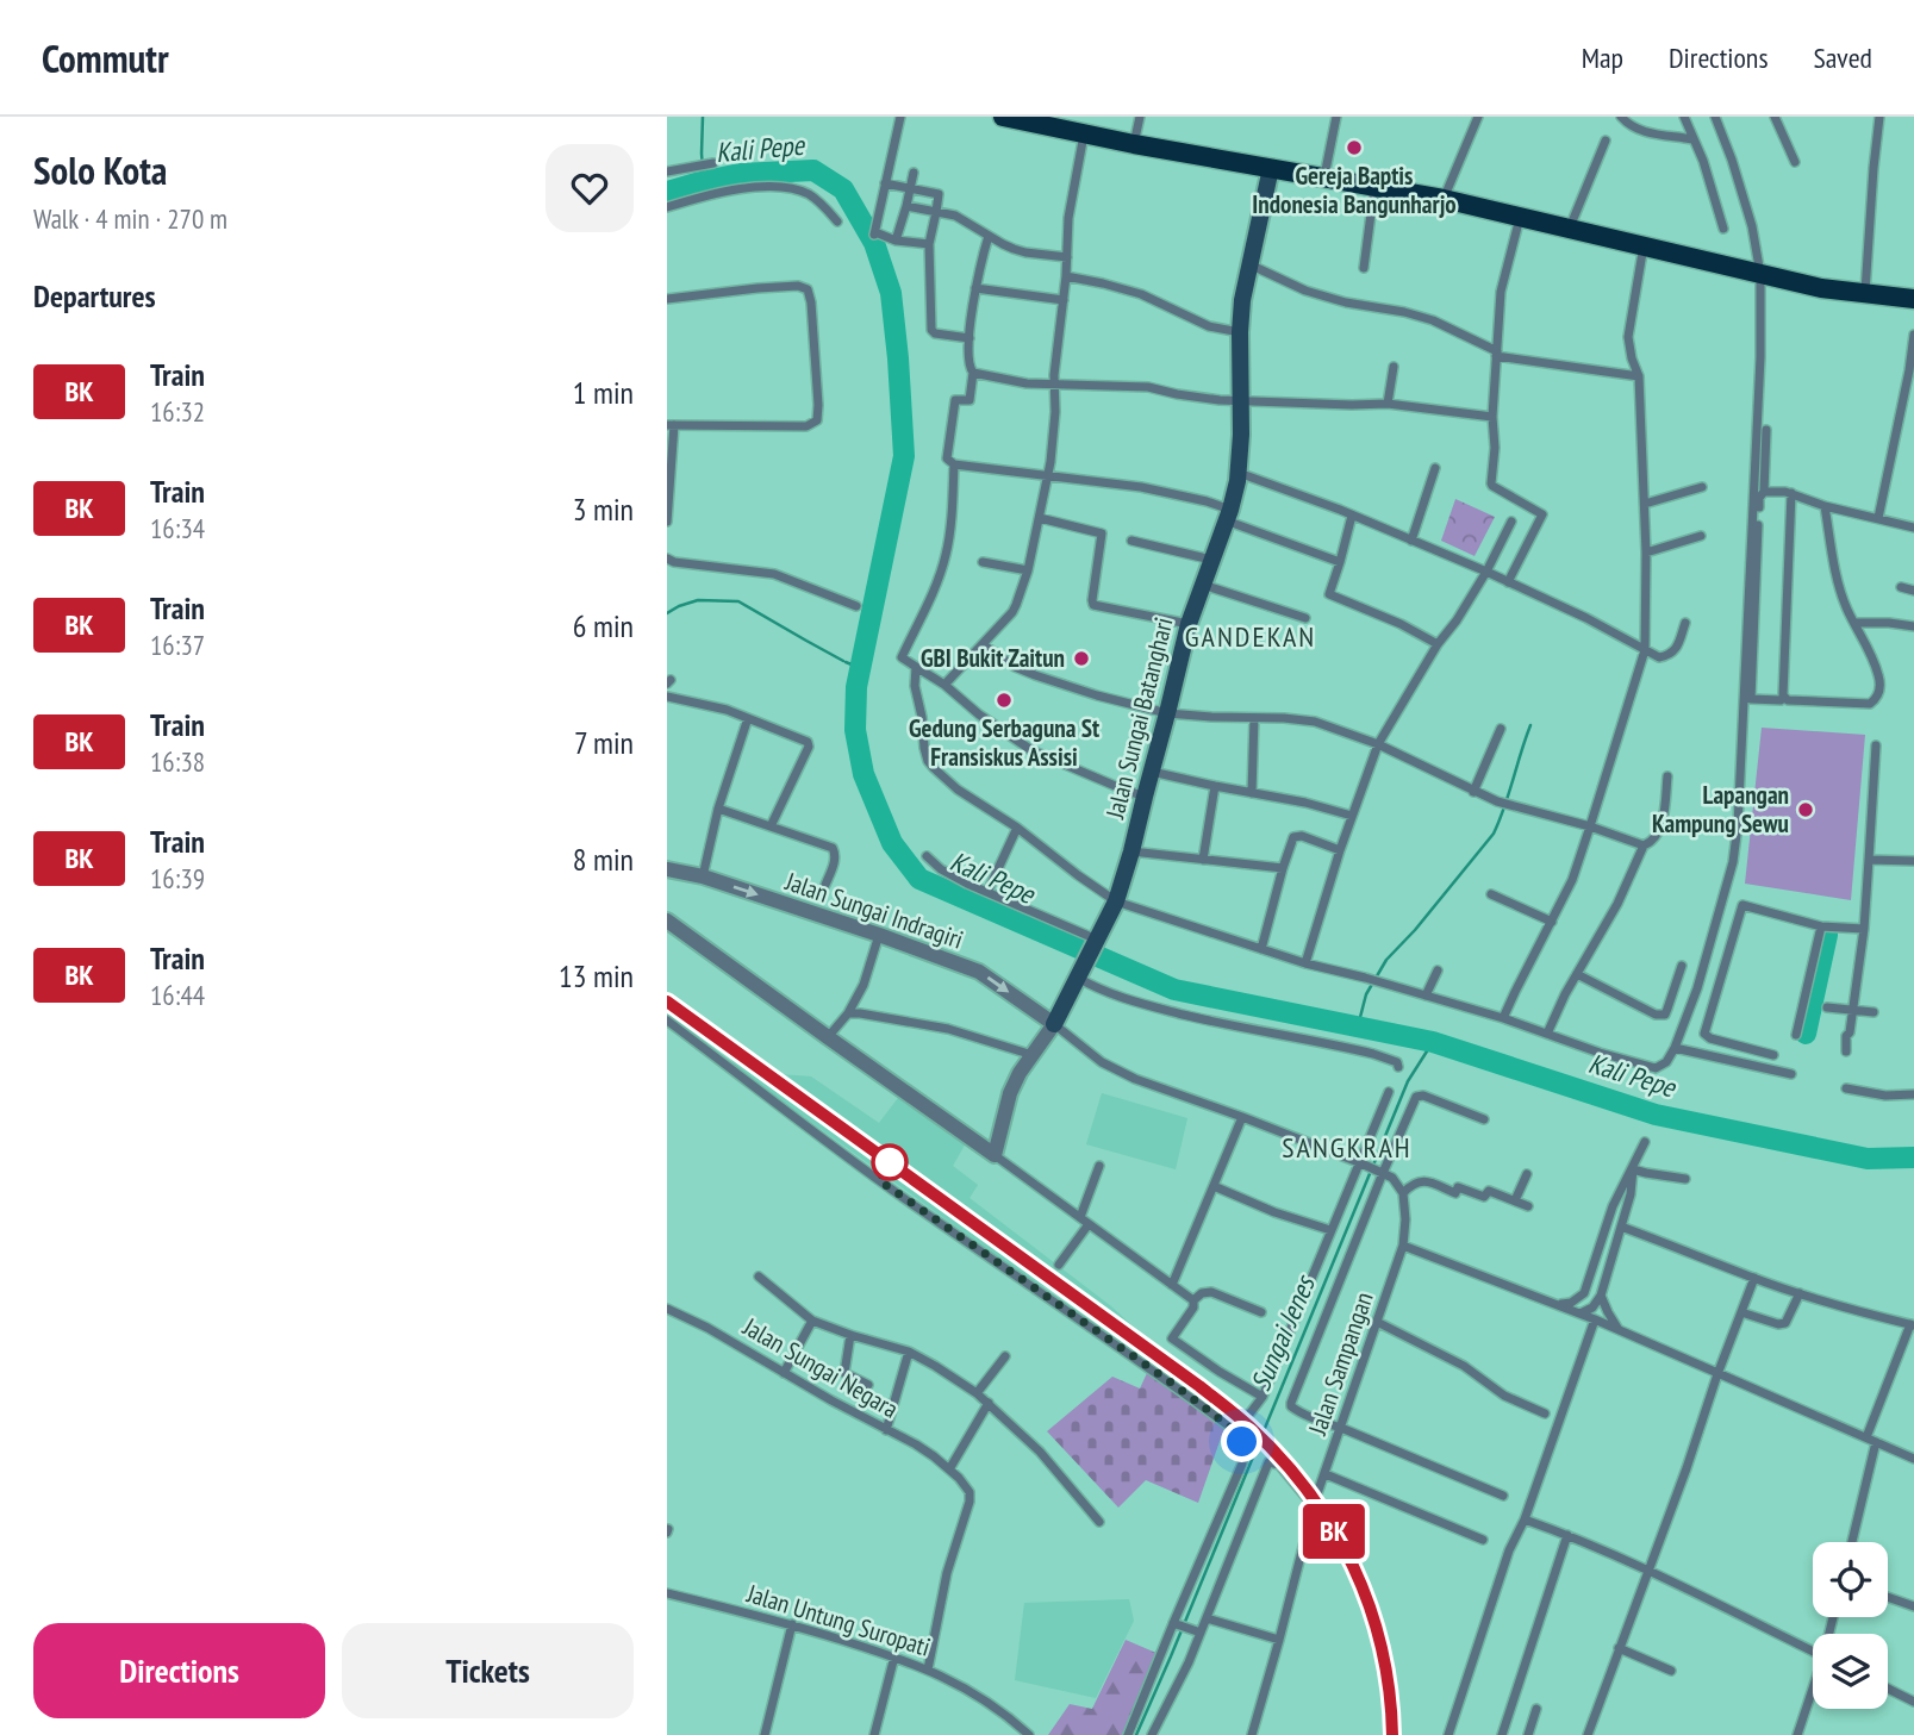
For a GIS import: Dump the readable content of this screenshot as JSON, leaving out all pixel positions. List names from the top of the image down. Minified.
{"streets":{"main road":["Jalan Sungai Batanghari"],"street":["Jalan Sungai Indragiri","Jalan Sampangan","Jalan Sungai Negara","Jalan Untung Suropati"]},"crossings":[["Jalan Sungai Batanghari","Jalan Sungai Indragiri"]],"districts":["GANDEKAN","SANGKRAH"],"water":["Kali Pepe","Sungai Jenes"],"places":["Gereja Baptis Indonesia Bangunharjo","GBI Bukit Zaitun","Gedung Serbaguna St Fransiskus Assisi","Lapangan Kampung Sewu"],"page":{"header":"Commutr","nav":["Map","Directions","Saved"],"heading":[["Solo Kota","Walk · 4 min · 270 m"],"Departures"],"on_map":"BK","list":[{"mark":"BK","name":"Train","note":"16:32","value":"1 min"},{"mark":"BK","name":"Train","note":"16:34","value":"3 min"},{"mark":"BK","name":"Train","note":"16:37","value":"6 min"},{"mark":"BK","name":"Train","note":"16:38","value":"7 min"},{"mark":"BK","name":"Train","note":"16:39","value":"8 min"},{"mark":"BK","name":"Train","note":"16:44","value":"13 min"}],"buttons":["Directions","Tickets"]}}
